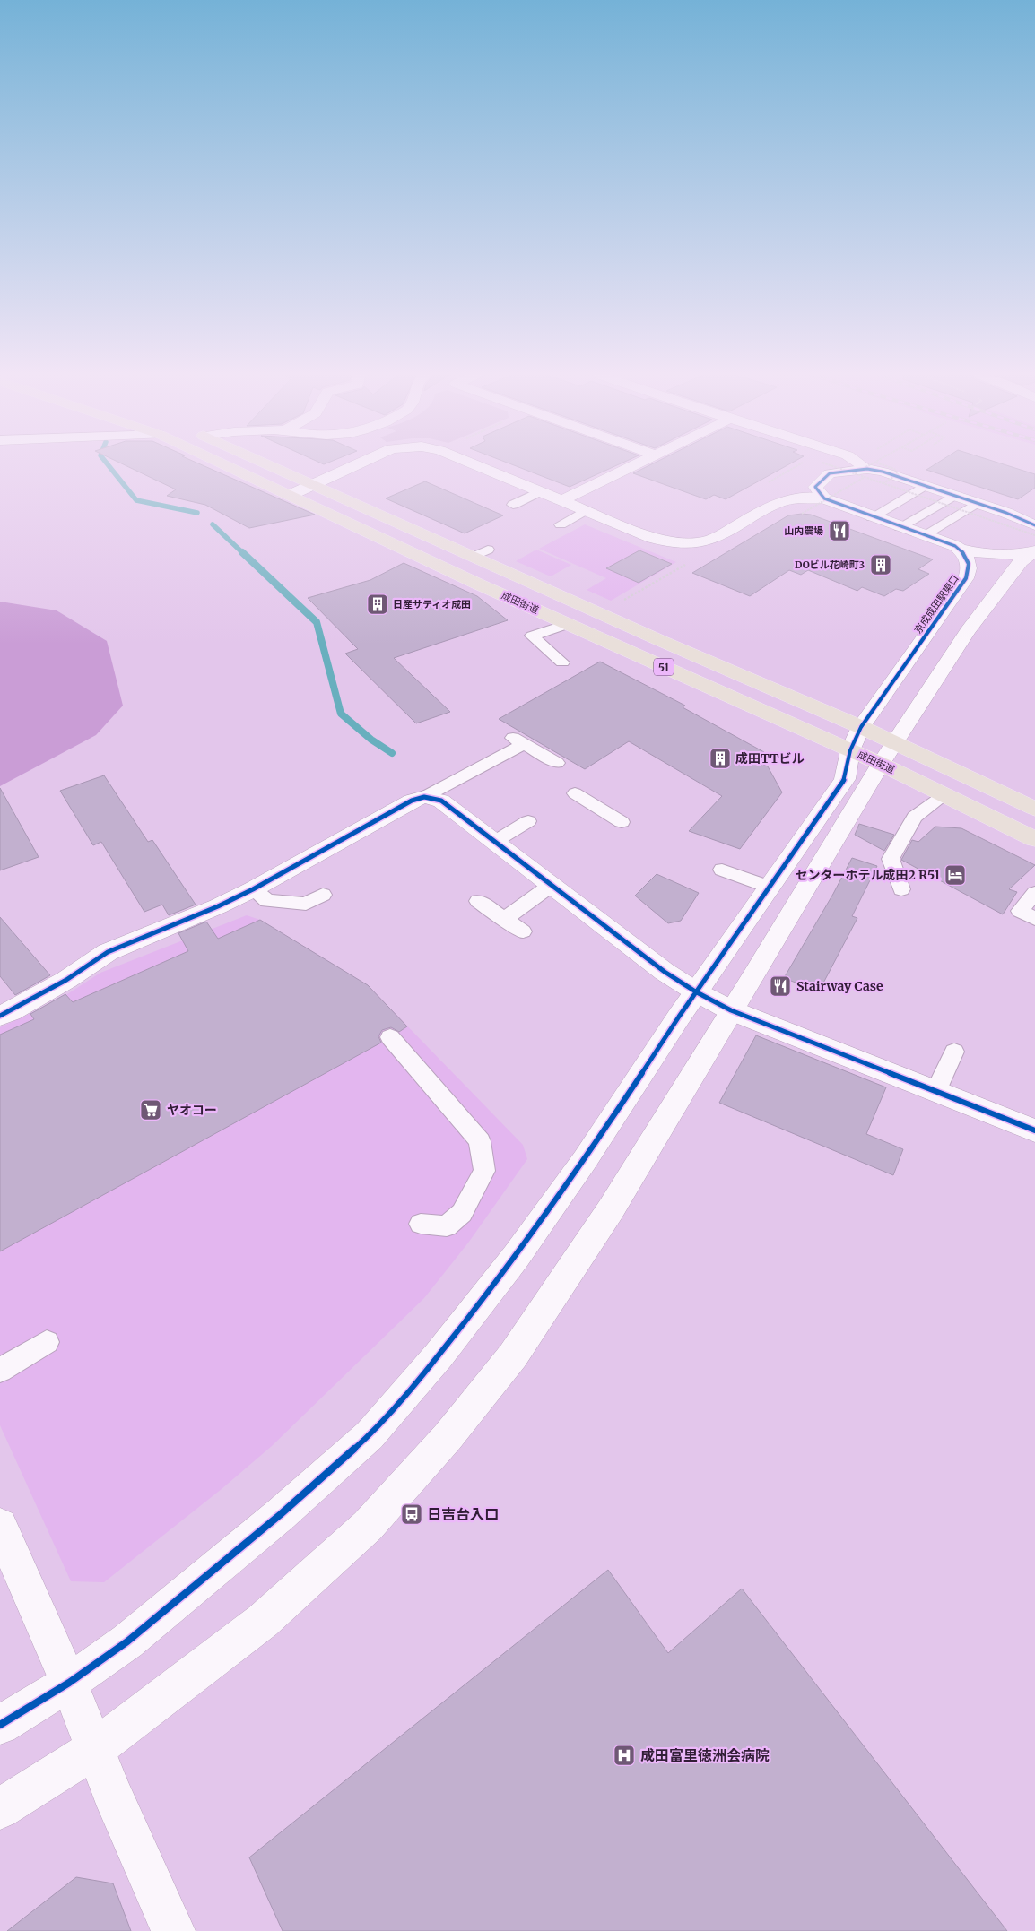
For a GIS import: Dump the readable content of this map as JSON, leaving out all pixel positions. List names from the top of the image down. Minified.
{"streets":{"highway":["成田街道","51"],"street":["京成成田駅東口"]},"crossings":[["成田街道","京成成田駅東口"]],"places":{"restaurant":["山内農場","Stairway Case"],"building":["DOビル花崎町3","日産サティオ成田","成田TTビル"],"hotel":["センターホテル成田2 R51"],"supermarket":["ヤオコー"],"bus stop":["日吉台入口"],"hospital":["成田富里徳洲会病院"]}}
